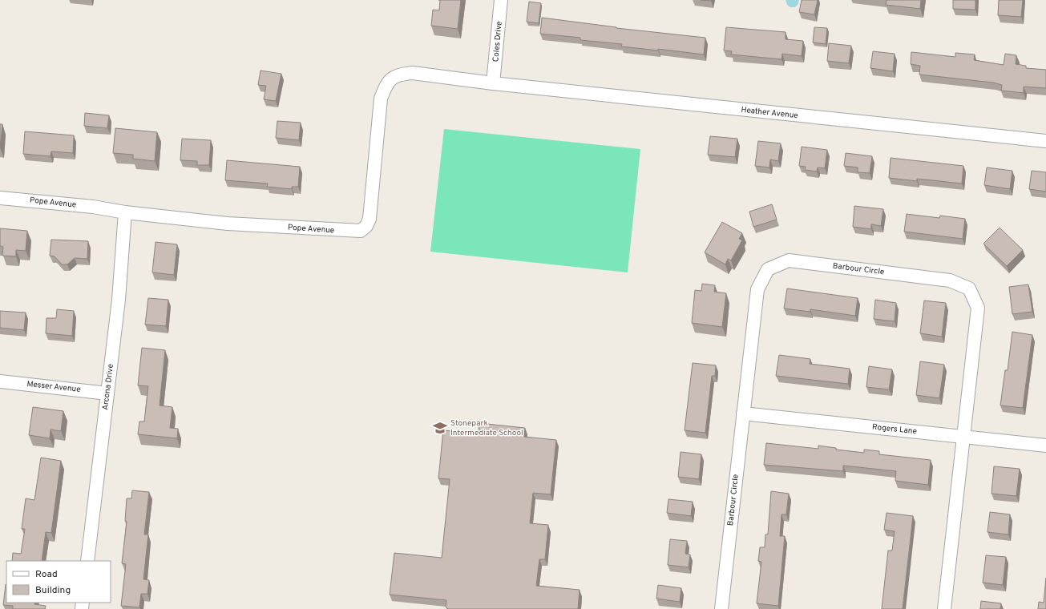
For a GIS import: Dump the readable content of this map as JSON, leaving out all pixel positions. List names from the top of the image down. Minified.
{"streets":{"street":["Coles Drive","Heather Avenue","Pope Avenue","Barbour Circle","Messer Avenue","Arcona Drive","Rogers Lane"]},"crossings":[["Coles Drive","Heather Avenue"],["Coles Drive","Pope Avenue"],["Heather Avenue","Pope Avenue"],["Pope Avenue","Arcona Drive"],["Barbour Circle","Rogers Lane"],["Messer Avenue","Arcona Drive"]],"places":{"school or university":["Stonepark Intermediate School"]},"legend":["Road","Building"]}
